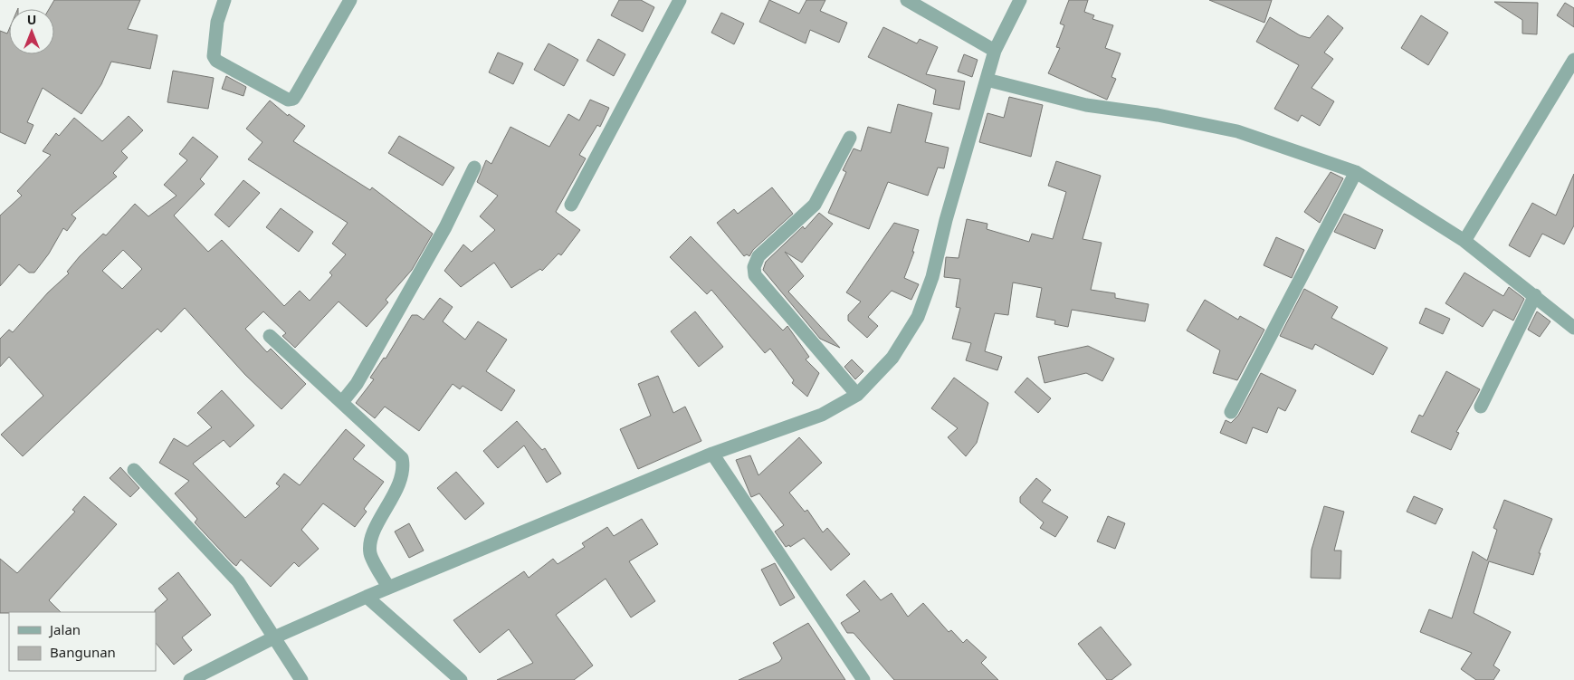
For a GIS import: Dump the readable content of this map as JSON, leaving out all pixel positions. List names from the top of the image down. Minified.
{"legend":["Jalan","Bangunan"],"north":"top"}
